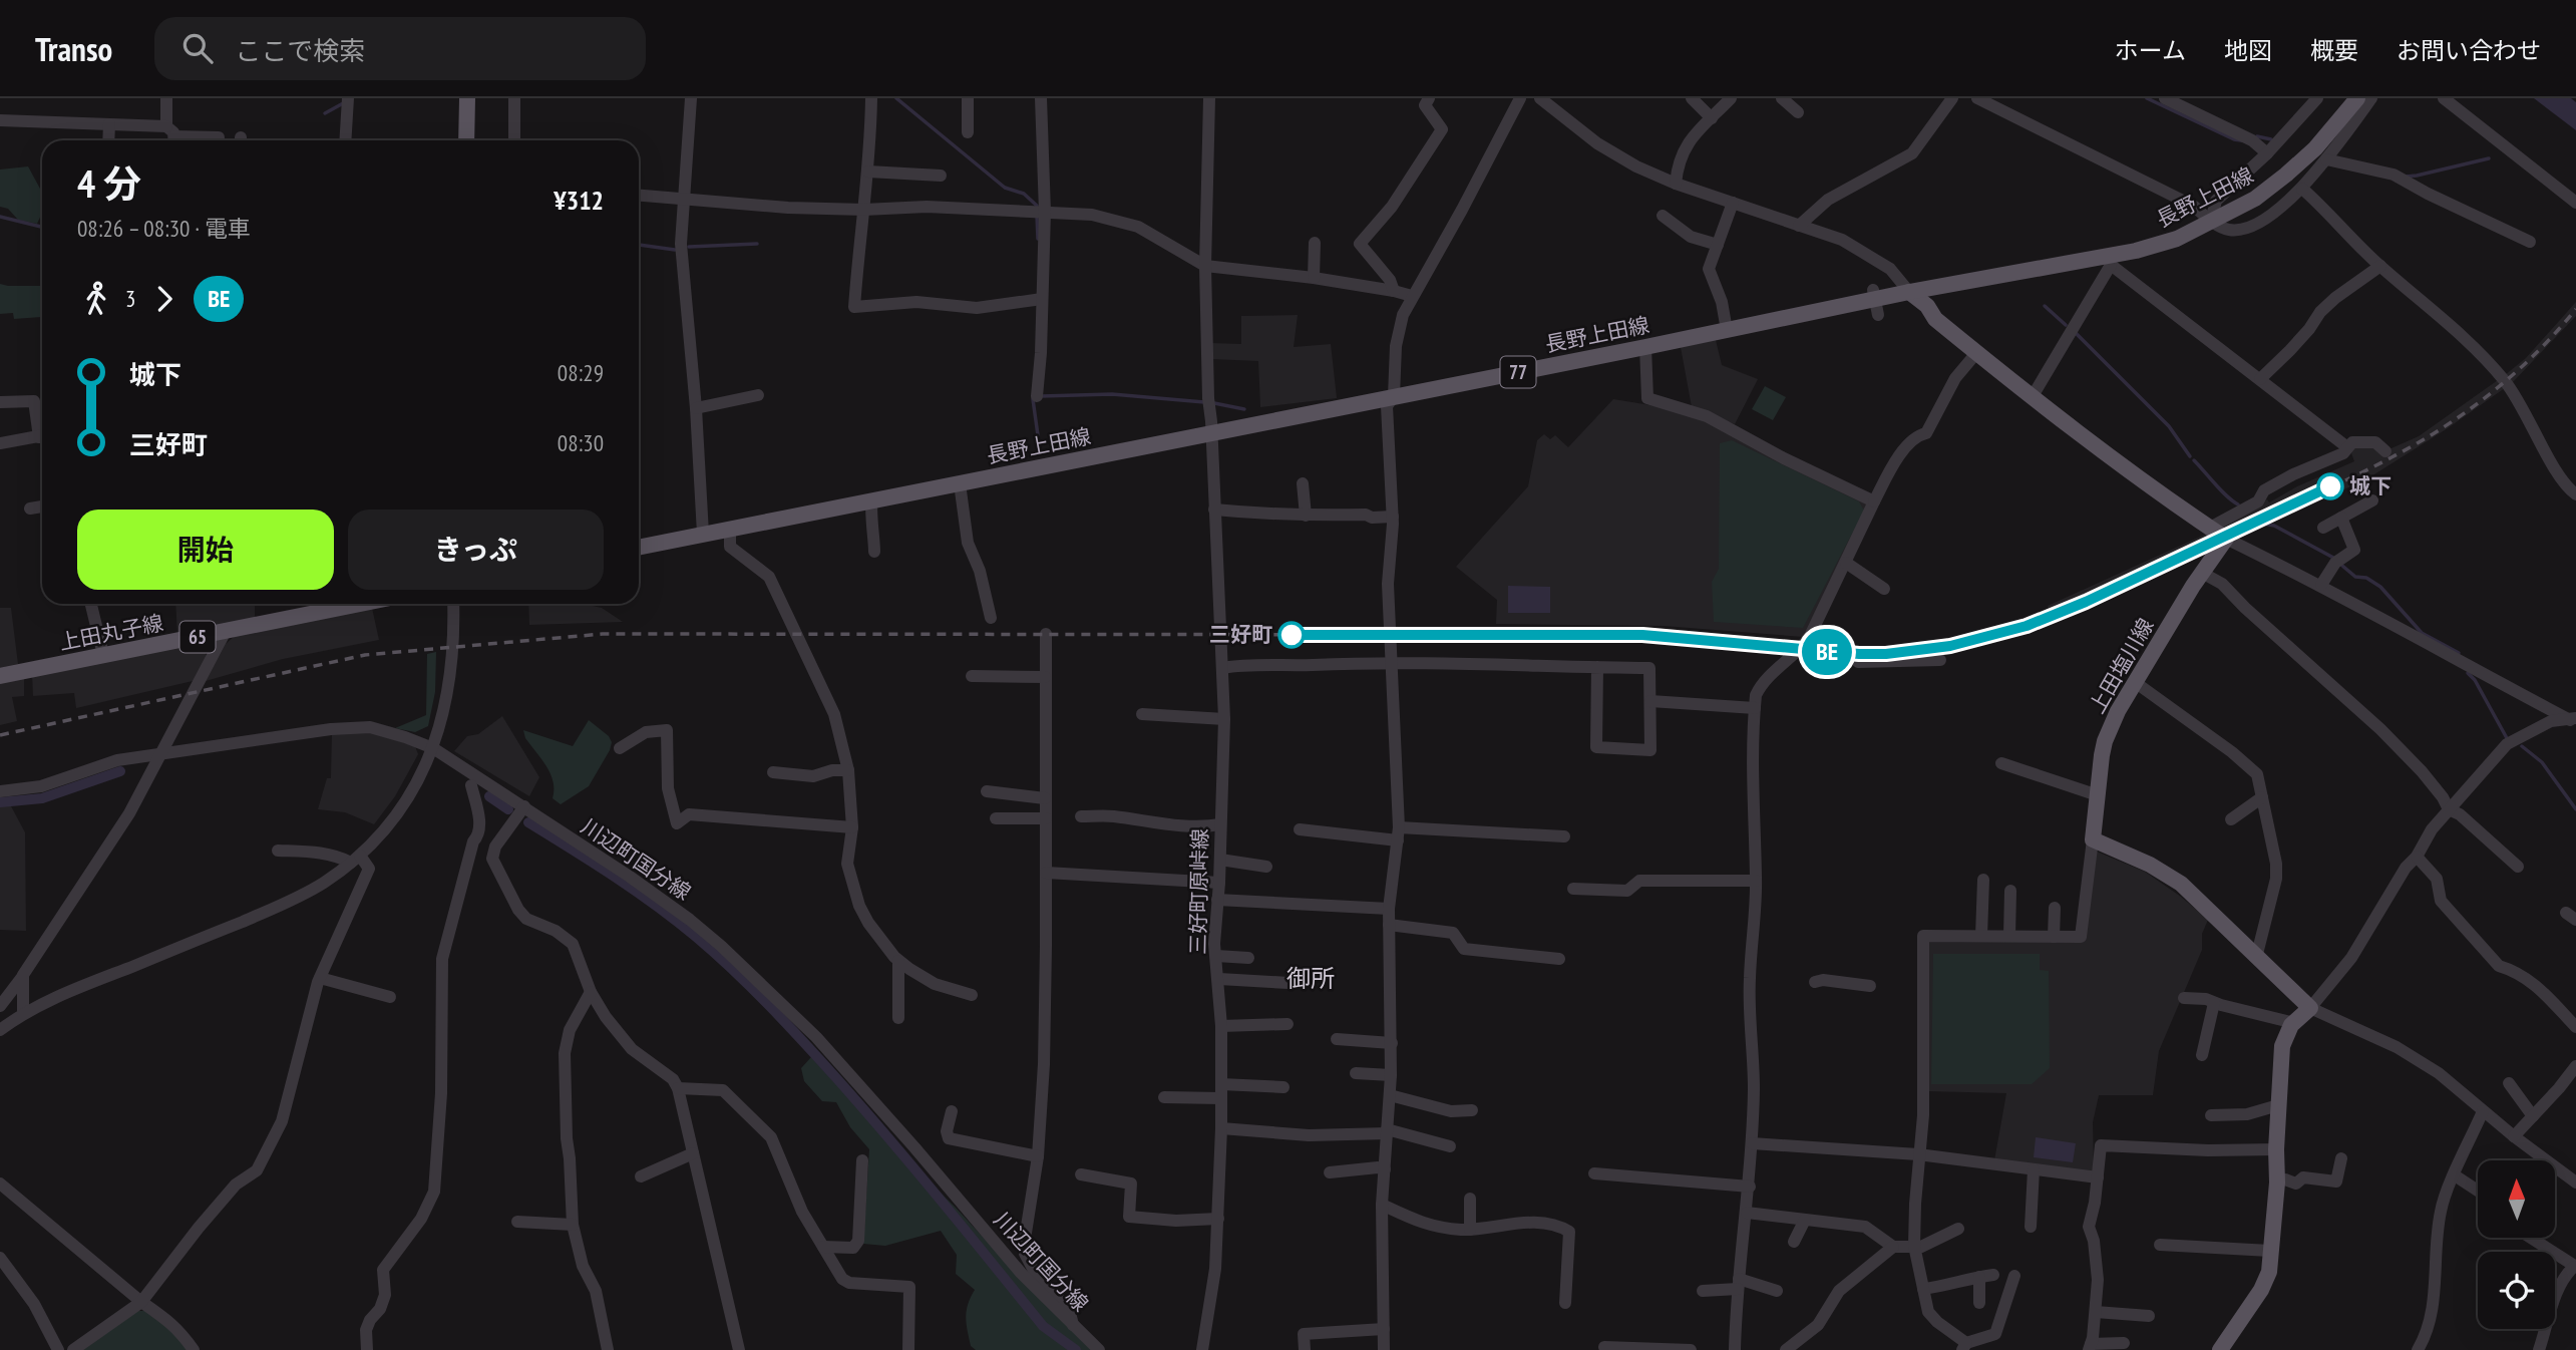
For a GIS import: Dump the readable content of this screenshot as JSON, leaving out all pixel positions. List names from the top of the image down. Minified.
{"streets":{"main road":["長野上田線","77","上田丸子線","65","上田塩川線"],"street":["川辺町国分線","三好町原峠線"]},"crossings":[["長野上田線","三好町原峠線"]],"districts":["御所"],"places":["城下","三好町"],"north":"top","page":{"header":"Transo","search":"ここで検索","nav":["ホーム","地図","概要","お問い合わせ"],"on_map":"BE","heading":["4 分","08:26 – 08:30 · 電車","¥312"],"legs":["3","BE"],"list":[{"name":"城下","value":"08:29"},{"name":"三好町","value":"08:30"}],"buttons":["開始","きっぷ"]}}
